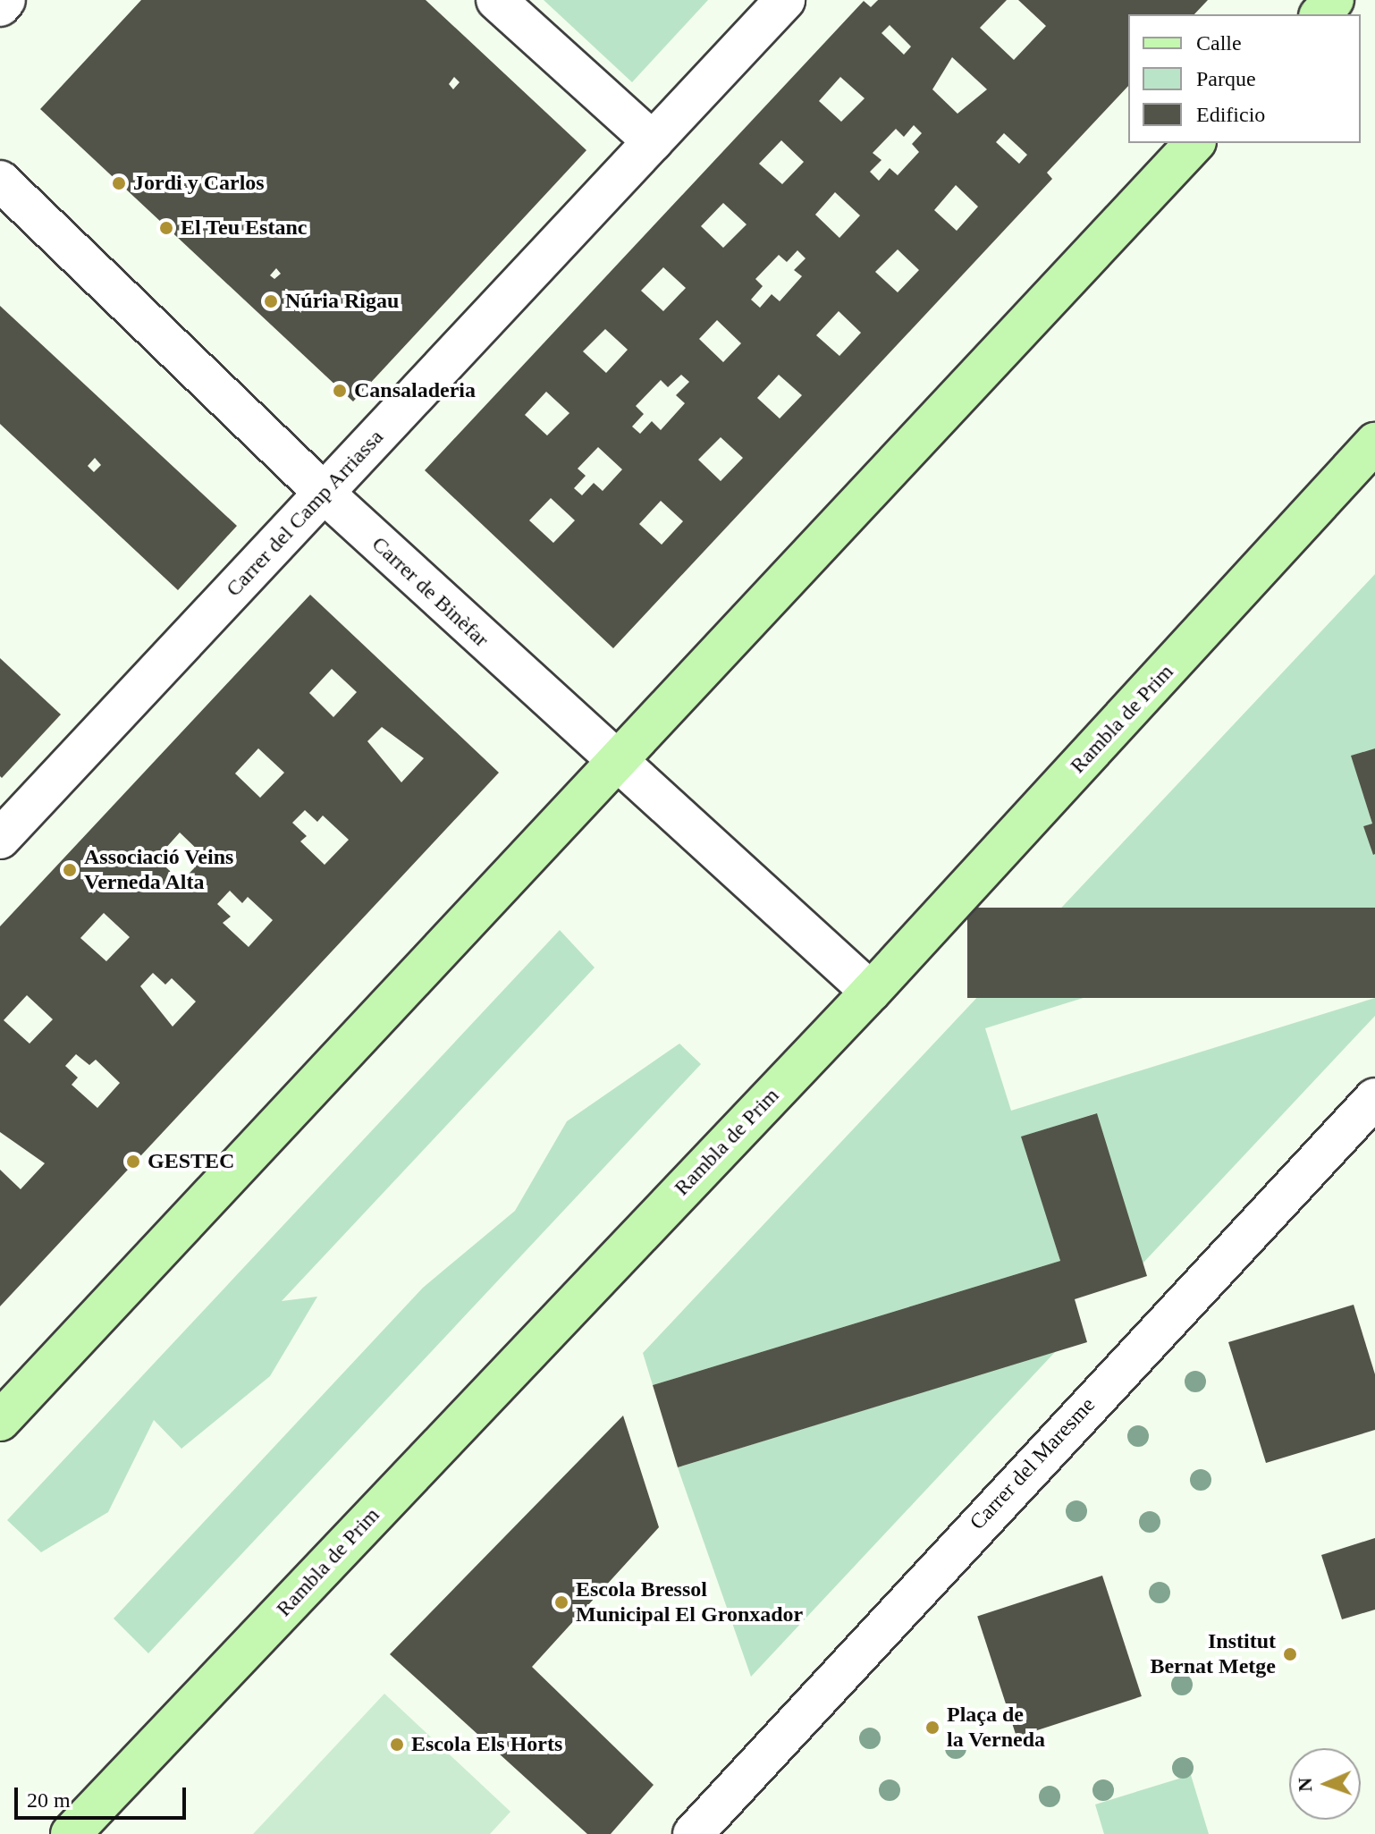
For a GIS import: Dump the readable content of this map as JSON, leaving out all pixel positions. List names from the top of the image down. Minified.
{"streets":{"main road":["Rambla de Prim"],"street":["Carrer del Camp Arriassa","Carrer de Binèfar","Carrer del Maresme"]},"crossings":[["Carrer del Camp Arriassa","Carrer de Binèfar"],["Carrer de Binèfar","Rambla de Prim"]],"places":["Jordi y Carlos","El Teu Estanc","Núria Rigau","Cansaladeria","Associació Veins Verneda Alta","GESTEC","Escola Bressol Municipal El Gronxador","Institut Bernat Metge","Plaça de la Verneda","Escola Els Horts"],"legend":["Calle","Parque","Edificio"],"scale_bar":"20 m","north":"left"}
